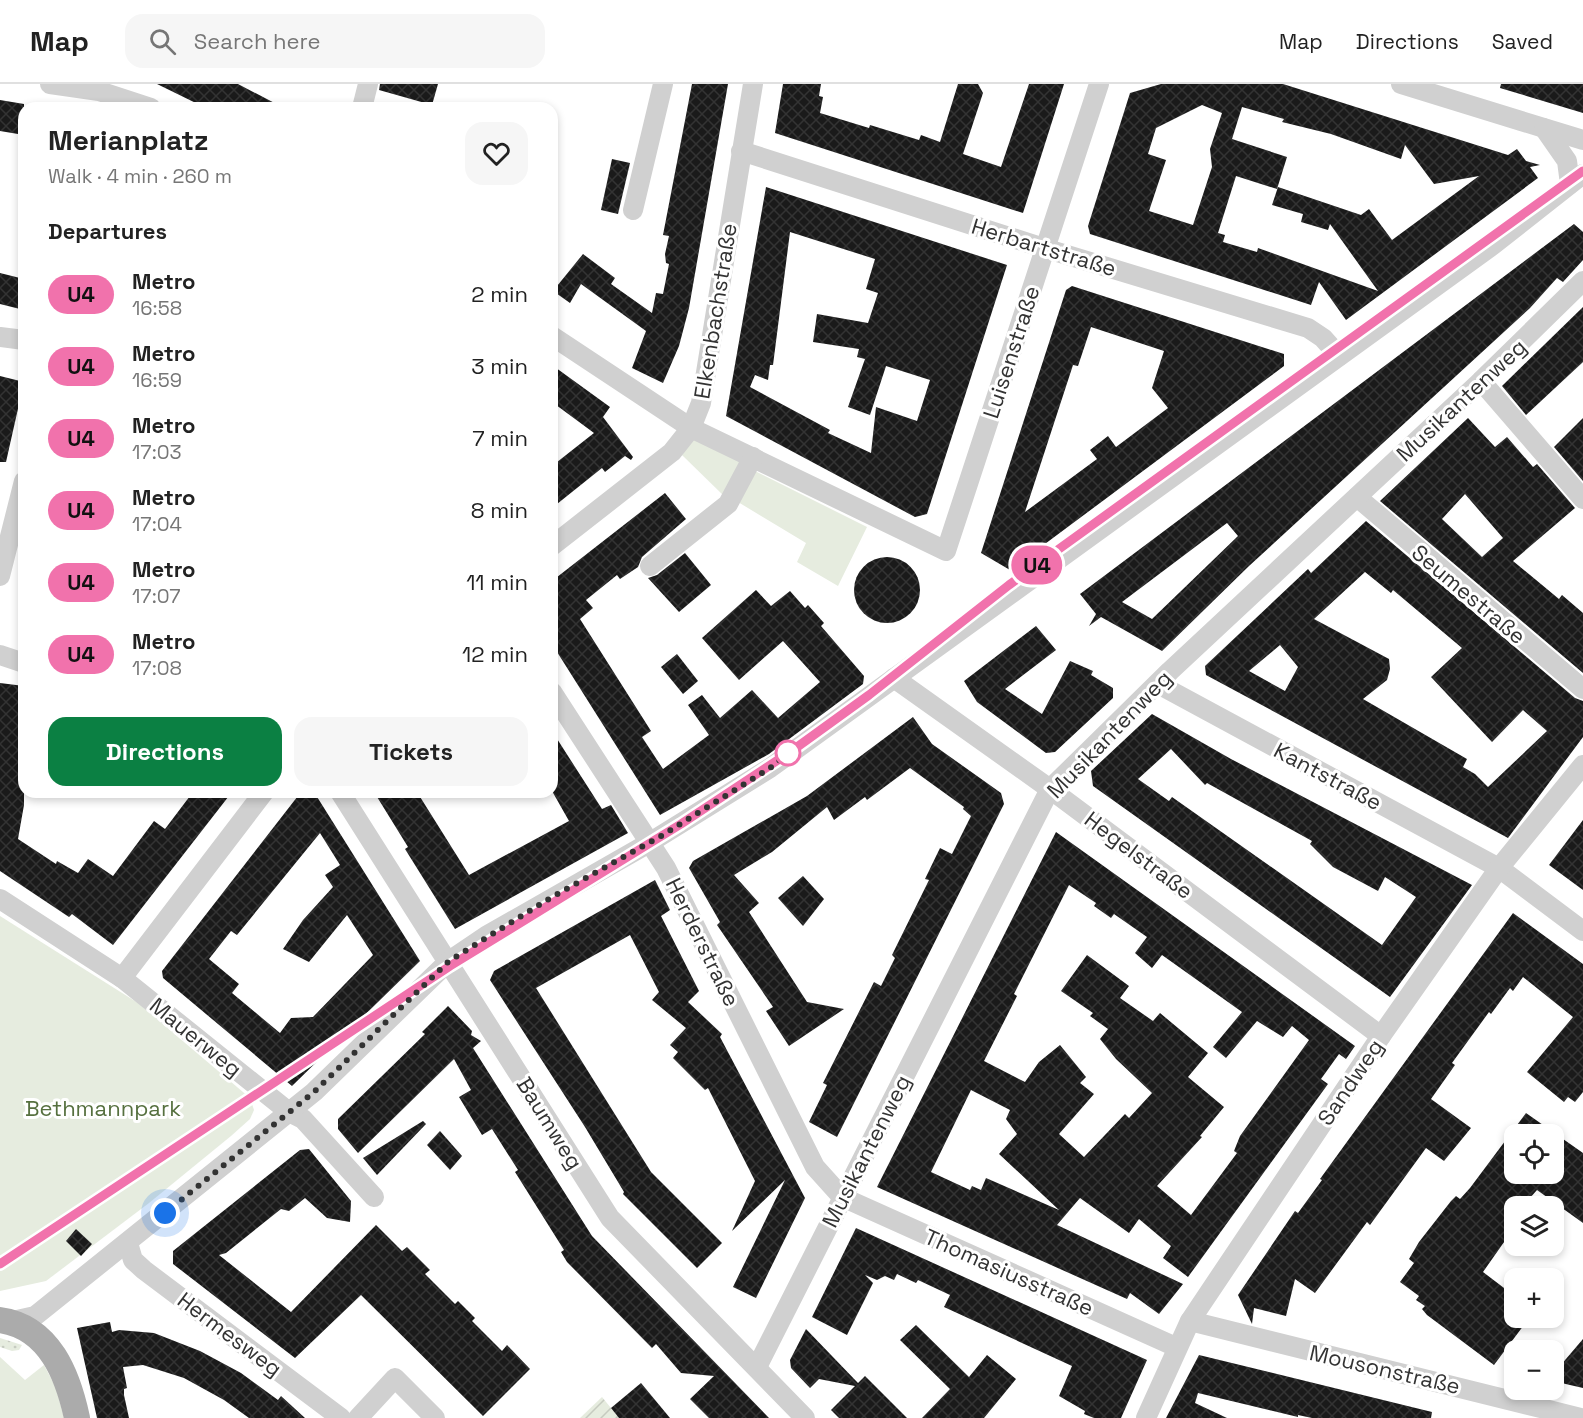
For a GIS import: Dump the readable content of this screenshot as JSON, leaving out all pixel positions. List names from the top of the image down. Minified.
{"streets":{"street":["Herbartstraße","Elkenbachstraße","Luisenstraße","Musikantenweg","Seumestraße","Kantstraße","Hegelstraße","Herderstraße","Mauerweg","Sandweg","Baumweg","Thomasiusstraße","Hermesweg","Mousonstraße"]},"crossings":[["Herbartstraße","Elkenbachstraße"],["Herbartstraße","Luisenstraße"],["Musikantenweg","Seumestraße"],["Musikantenweg","Kantstraße"],["Musikantenweg","Hegelstraße"],["Musikantenweg","Herderstraße"],["Musikantenweg","Baumweg"],["Musikantenweg","Thomasiusstraße"],["Kantstraße","Sandweg"],["Hegelstraße","Sandweg"],["Herderstraße","Thomasiusstraße"],["Sandweg","Thomasiusstraße"],["Sandweg","Mousonstraße"]],"parks":["Bethmannpark"],"lines":["metro line U4"],"page":{"header":"Map","search":"Search here","nav":["Map","Directions","Saved"],"on_map":"U4","heading":[["Merianplatz","Walk · 4 min · 260 m"],"Departures"],"list":[{"mark":"U4","name":"Metro","note":"16:58","value":"2 min"},{"mark":"U4","name":"Metro","note":"16:59","value":"3 min"},{"mark":"U4","name":"Metro","note":"17:03","value":"7 min"},{"mark":"U4","name":"Metro","note":"17:04","value":"8 min"},{"mark":"U4","name":"Metro","note":"17:07","value":"11 min"},{"mark":"U4","name":"Metro","note":"17:08","value":"12 min"}],"buttons":["Directions","Tickets"],"map_buttons":["+","−"]}}
